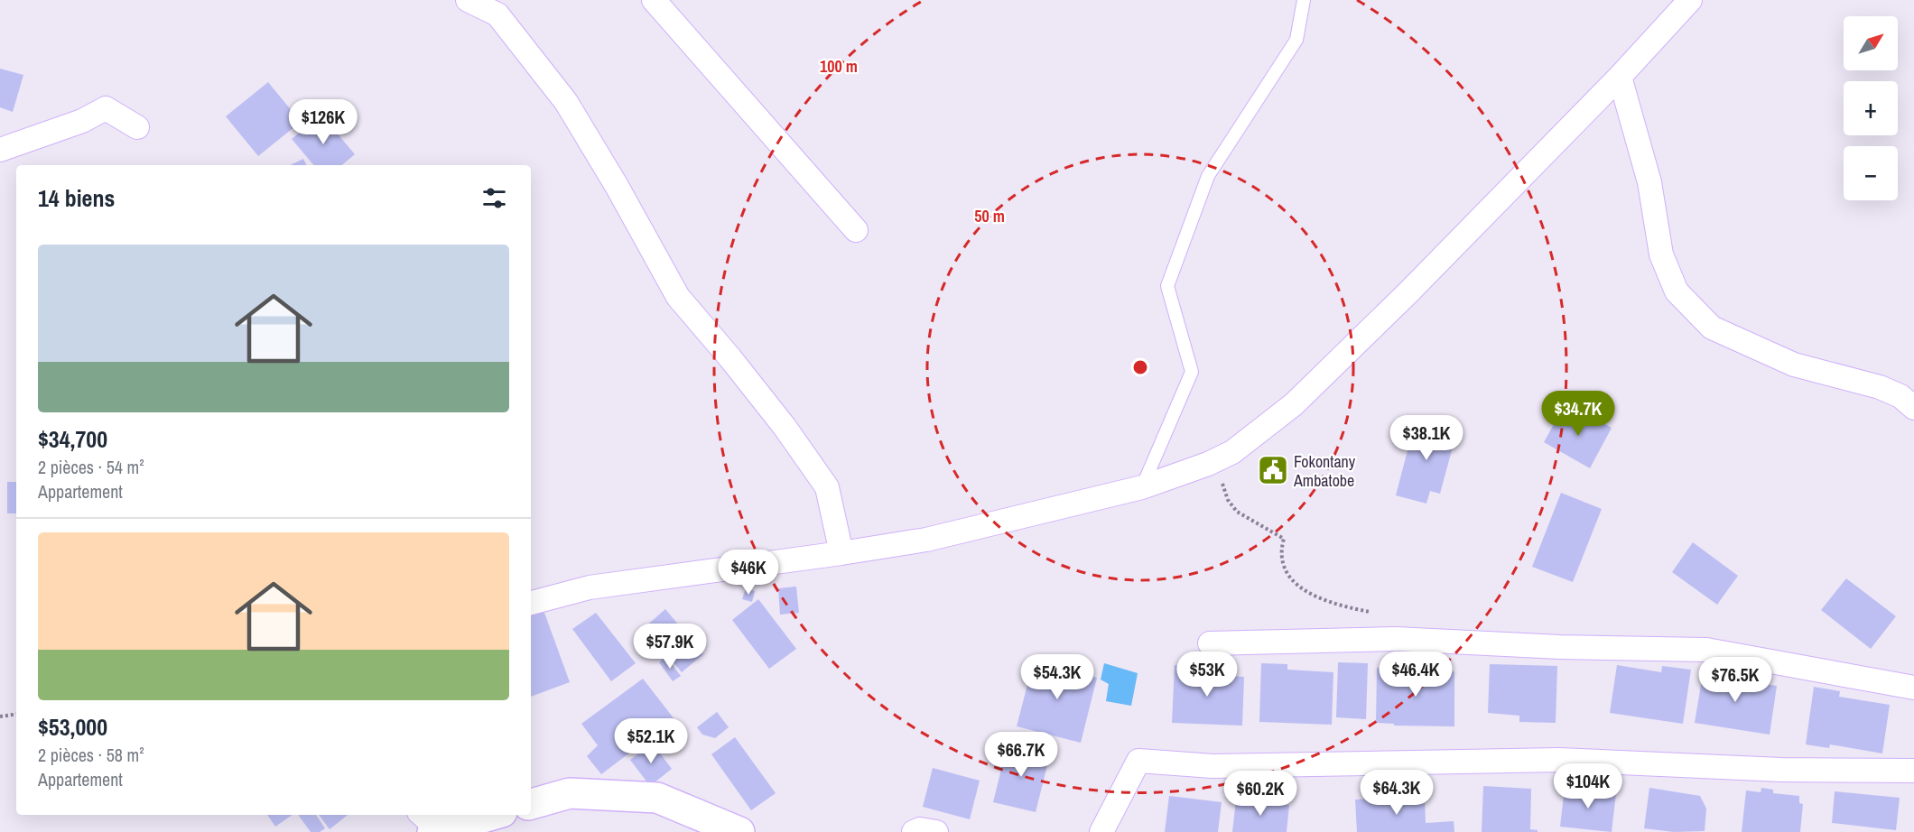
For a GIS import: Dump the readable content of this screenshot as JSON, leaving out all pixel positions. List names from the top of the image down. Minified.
{"places":{"public building":["Fokontany Ambatobe"]},"north":"top right","page":{"map_buttons":["+","−"],"price":["$126K","$34.7K","$38.1K","$46K","$57.9K","$53K","$46.4K","$54.3K","$76.5K","$52.1K","$66.7K","$104K","$64.3K","$60.2K"],"heading":"14 biens","list":[{"name":"$34,700","note":"2 pièces · 54 m² · Appartement"},{"name":"$53,000","note":"2 pièces · 58 m² · Appartement"}]},"rings":["100 m","50 m"]}
